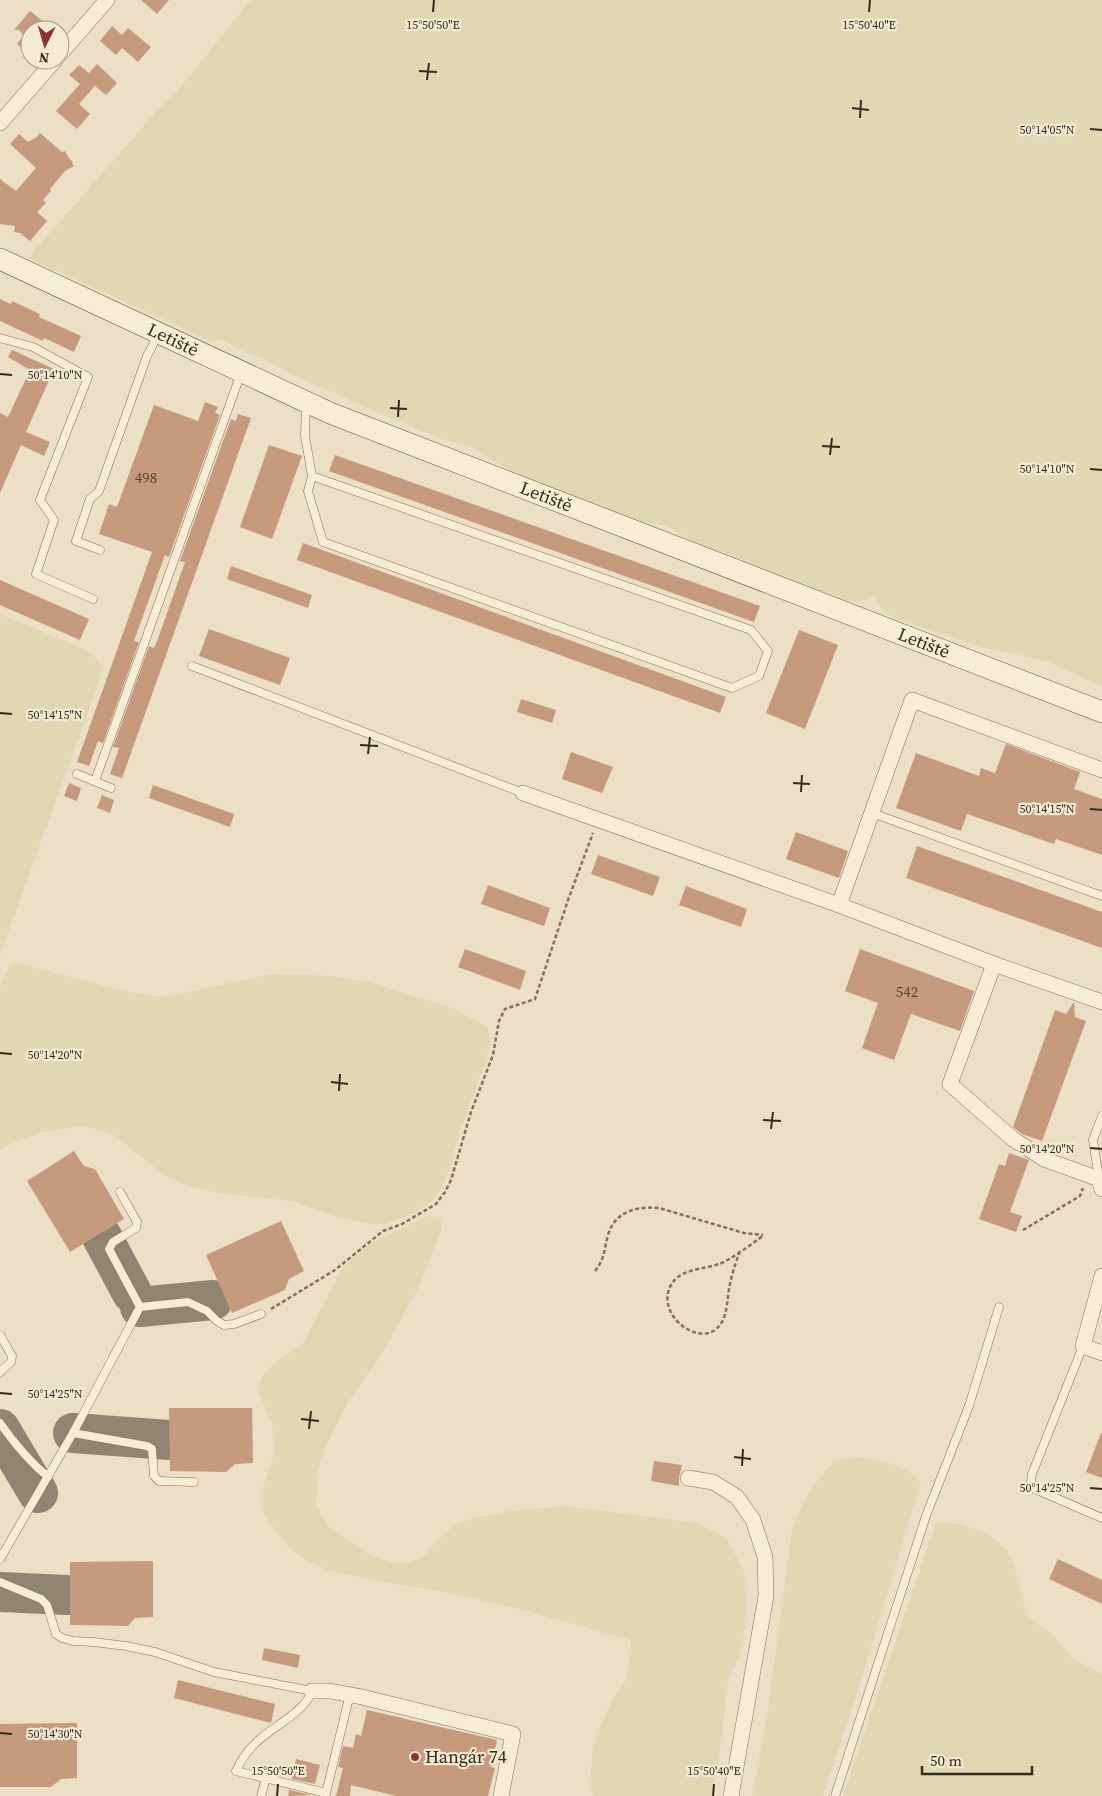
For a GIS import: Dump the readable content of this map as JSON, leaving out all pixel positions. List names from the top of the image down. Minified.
{"streets":{"street":["Letiště"]},"places":["Hangár 74"],"house_numbers":["498","542"],"scale_bar":"50 m","north":"bottom","coordinates":["15°50'50\"E","15°50'40\"E","50°14'05\"N","50°14'10\"N","50°14'15\"N","50°14'20\"N","50°14'25\"N","50°14'30\"N"]}
